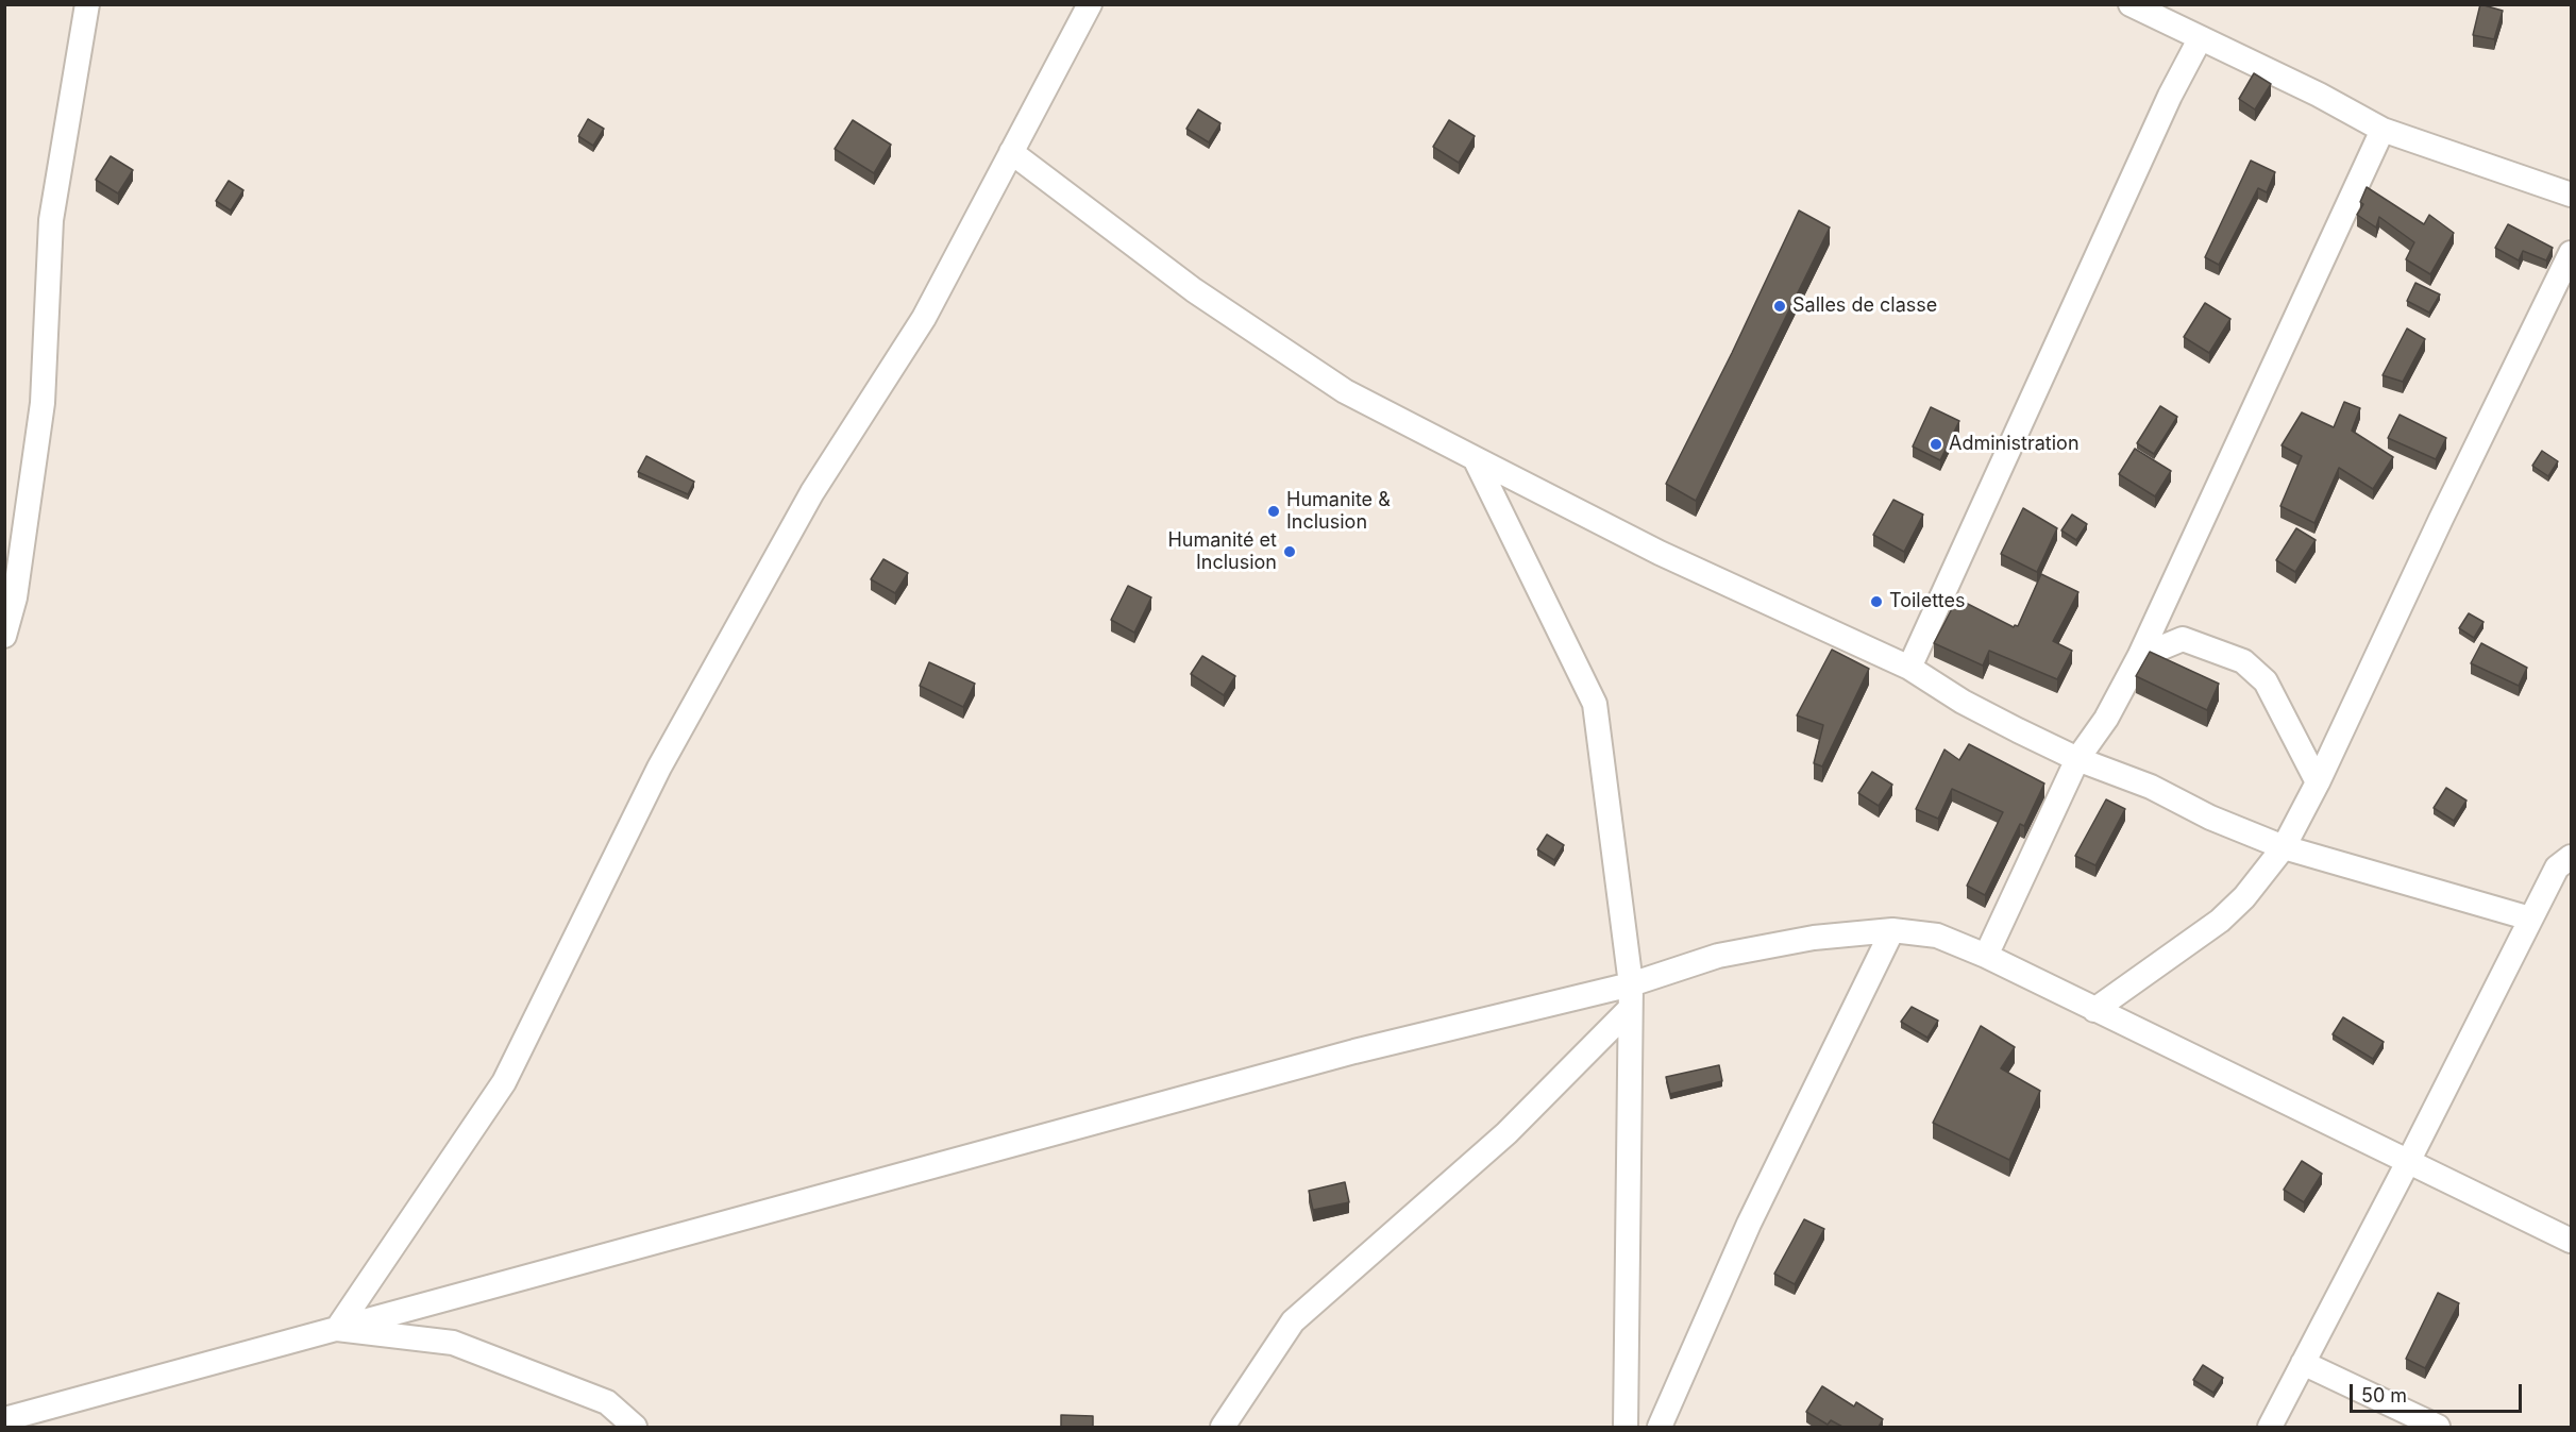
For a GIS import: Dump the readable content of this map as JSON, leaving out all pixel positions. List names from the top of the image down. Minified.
{"places":["Salles de classe","Administration","Humanite & Inclusion","Humanité et Inclusion","Toilettes"],"scale_bar":"50 m"}
